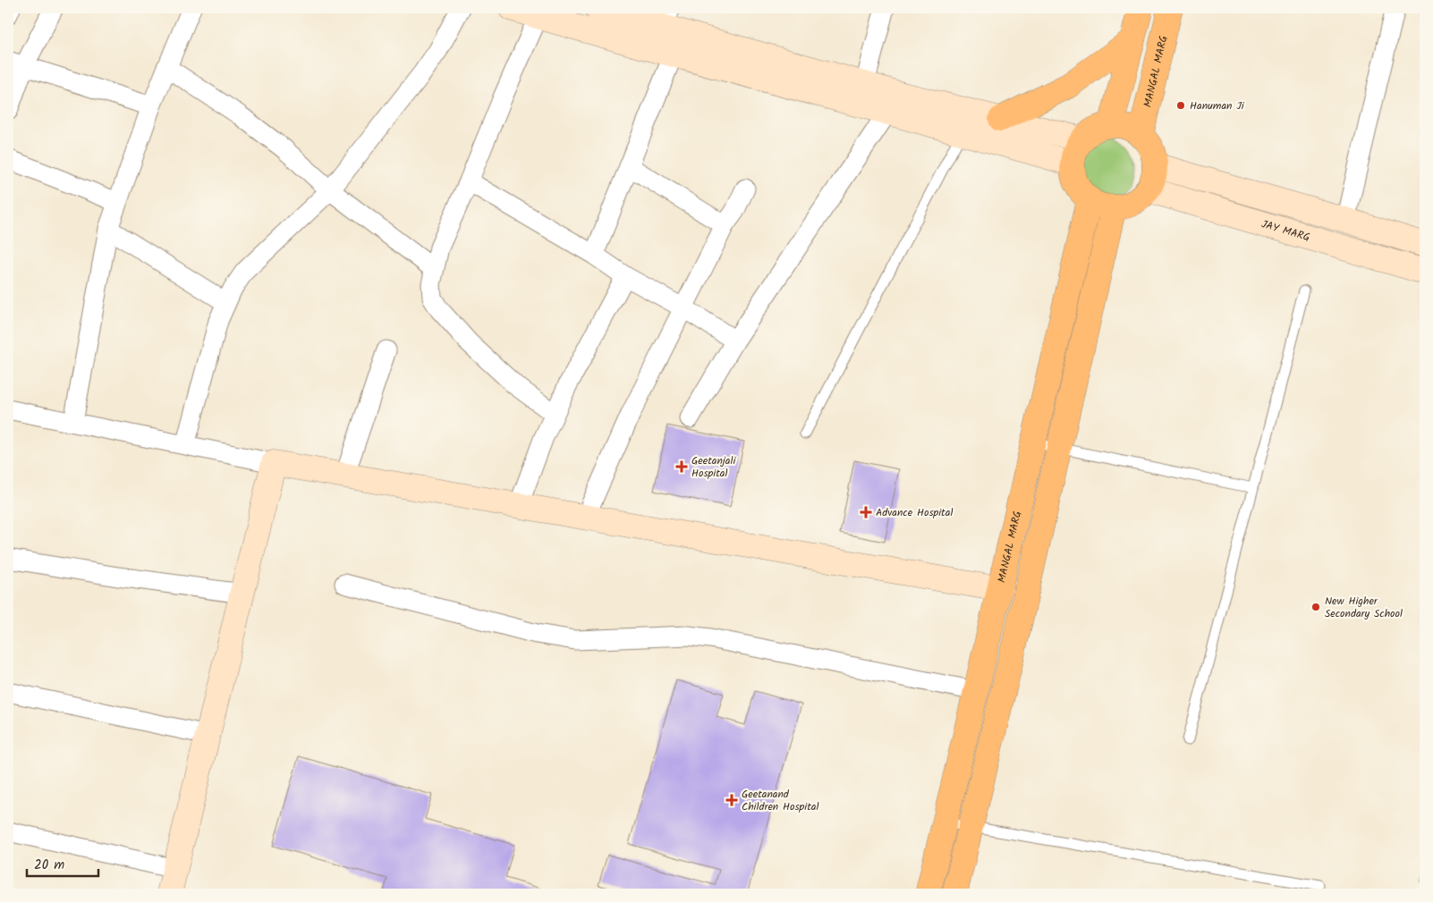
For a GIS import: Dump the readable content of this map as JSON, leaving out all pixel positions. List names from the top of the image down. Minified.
{"streets":{"main road":["MANGAL MARG","JAY MARG"]},"crossings":[["MANGAL MARG","JAY MARG"]],"places":{"other":["Hanuman Ji","New Higher Secondary School"],"health":["Geetanjali Hospital","Advance Hospital","Geetanand Children Hospital"]},"scale_bar":"20 m"}
